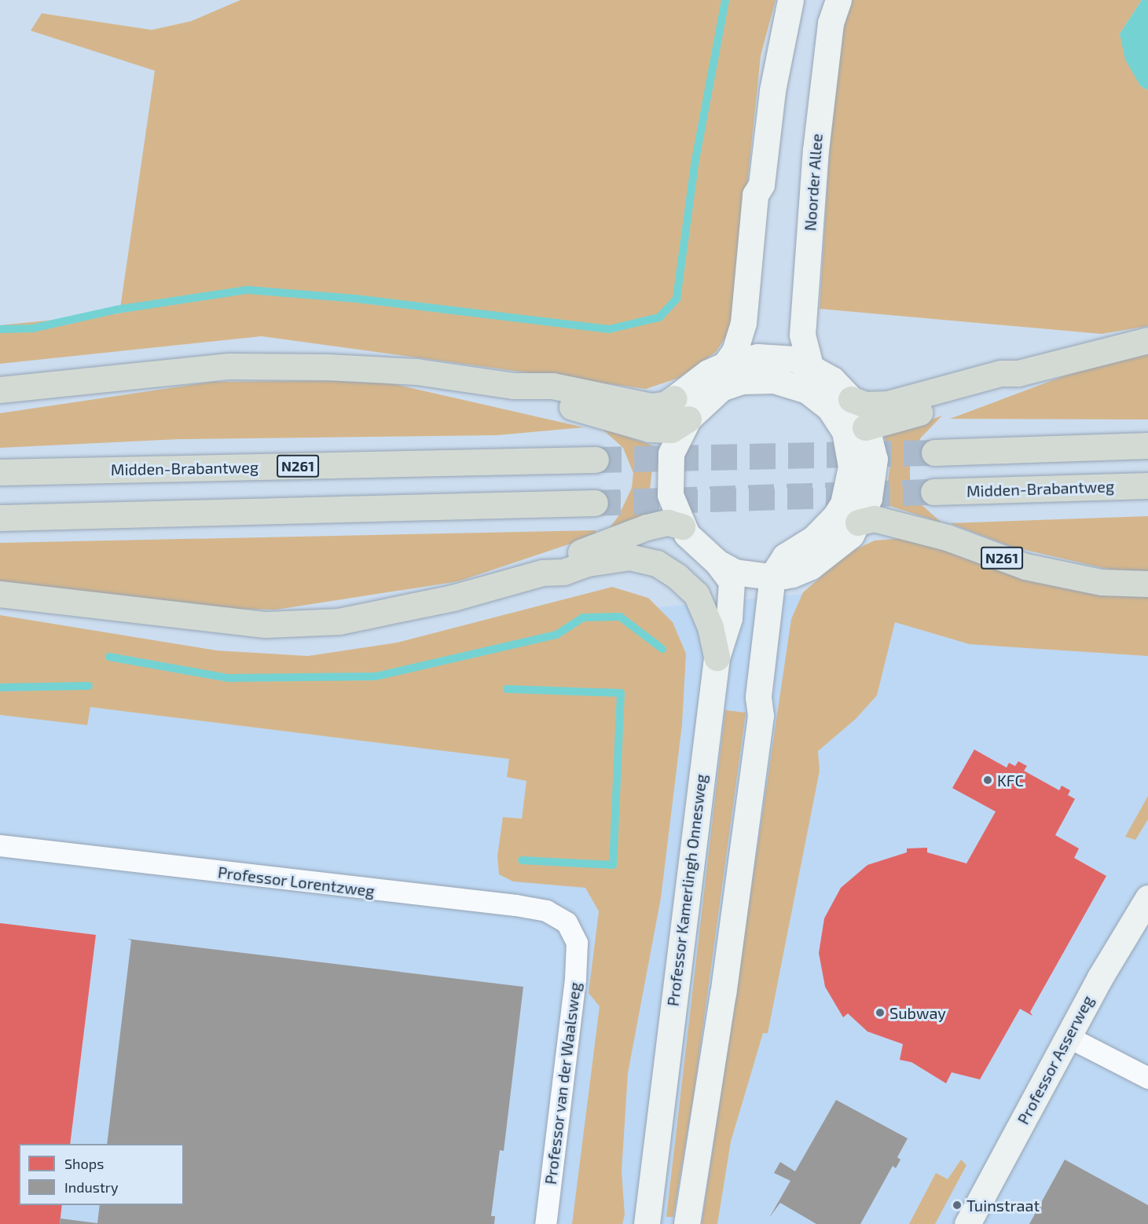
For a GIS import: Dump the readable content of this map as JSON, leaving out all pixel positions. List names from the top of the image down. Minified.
{"streets":{"highway":["N261","Midden-Brabantweg"],"main road":["Noorder Allee","Professor Kamerlingh Onnesweg","Professor Asserweg"],"street":["Professor Lorentzweg","Professor van der Waalsweg"]},"crossings":[["Professor Lorentzweg","Professor van der Waalsweg"]],"places":["KFC","Subway","Tuinstraat"],"legend":["Shops","Industry"]}
